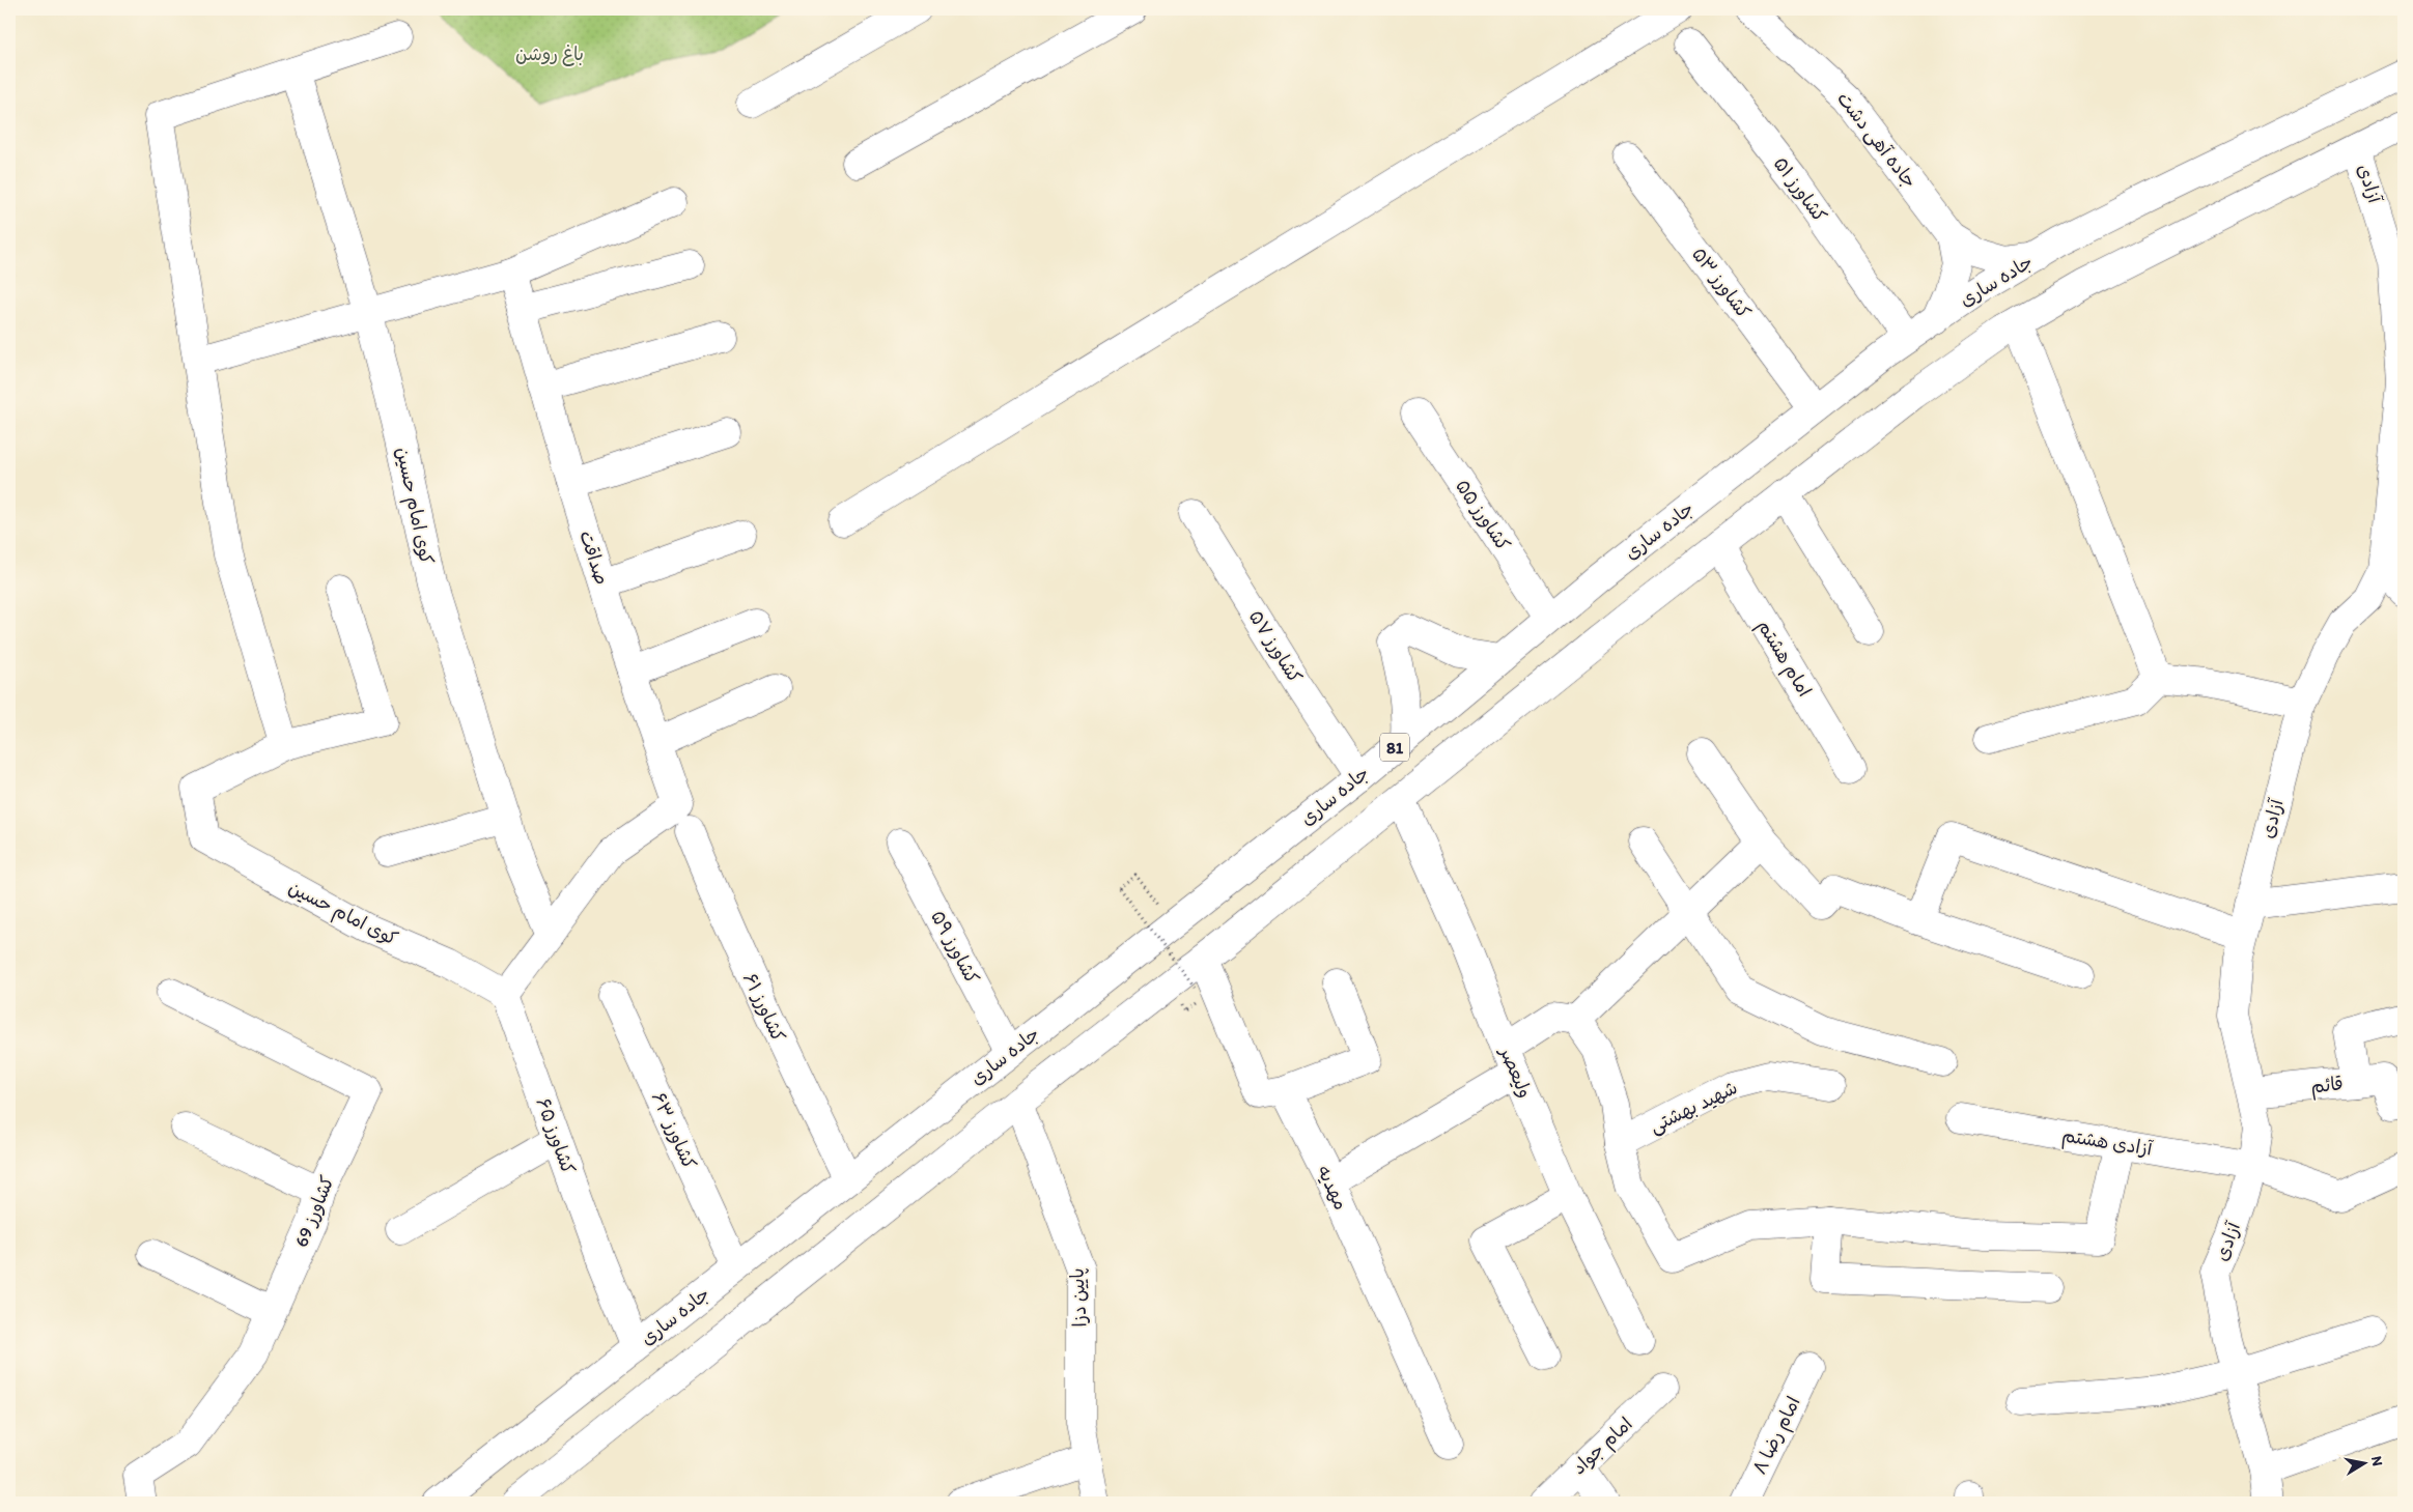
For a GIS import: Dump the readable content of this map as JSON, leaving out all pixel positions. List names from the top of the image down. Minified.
{"streets":{"main road":["جاده آهی دشت","آزادی","کشاورز ۵۱","جاده ساری","کشاورز ۵۳","کوی امام حسین","کشاورز ۵۵","صداقت","کشاورز ۵۷","امام هشتم","81","کشاورز ۵۹","کشاورز ۶۱","ولیعصر","قائم","شهید بهشتی","کشاورز ۶۳","کشاورز ۶۵","آزادی هشتم","مهدیه","کشاورز 69","پایین دزا","امام رضا ۸","امام جواد"]},"crossings":[["آزادی","81"],["آزادی","قائم"],["آزادی","آزادی هشتم"],["کشاورز ۵۱","جاده ساری"],["جاده ساری","کشاورز ۵۳"],["جاده ساری","کشاورز ۵۵"],["جاده ساری","کشاورز ۵۷"],["جاده ساری","کشاورز ۵۹"],["جاده ساری","کشاورز ۶۱"],["جاده ساری","کشاورز ۶۳"],["جاده ساری","کشاورز ۶۵"],["کوی امام حسین","صداقت"],["کوی امام حسین","کشاورز ۶۵"],["امام هشتم","81"],["81","ولیعصر"],["81","پایین دزا"]],"parks":["باغ روشن"],"north":"right"}
